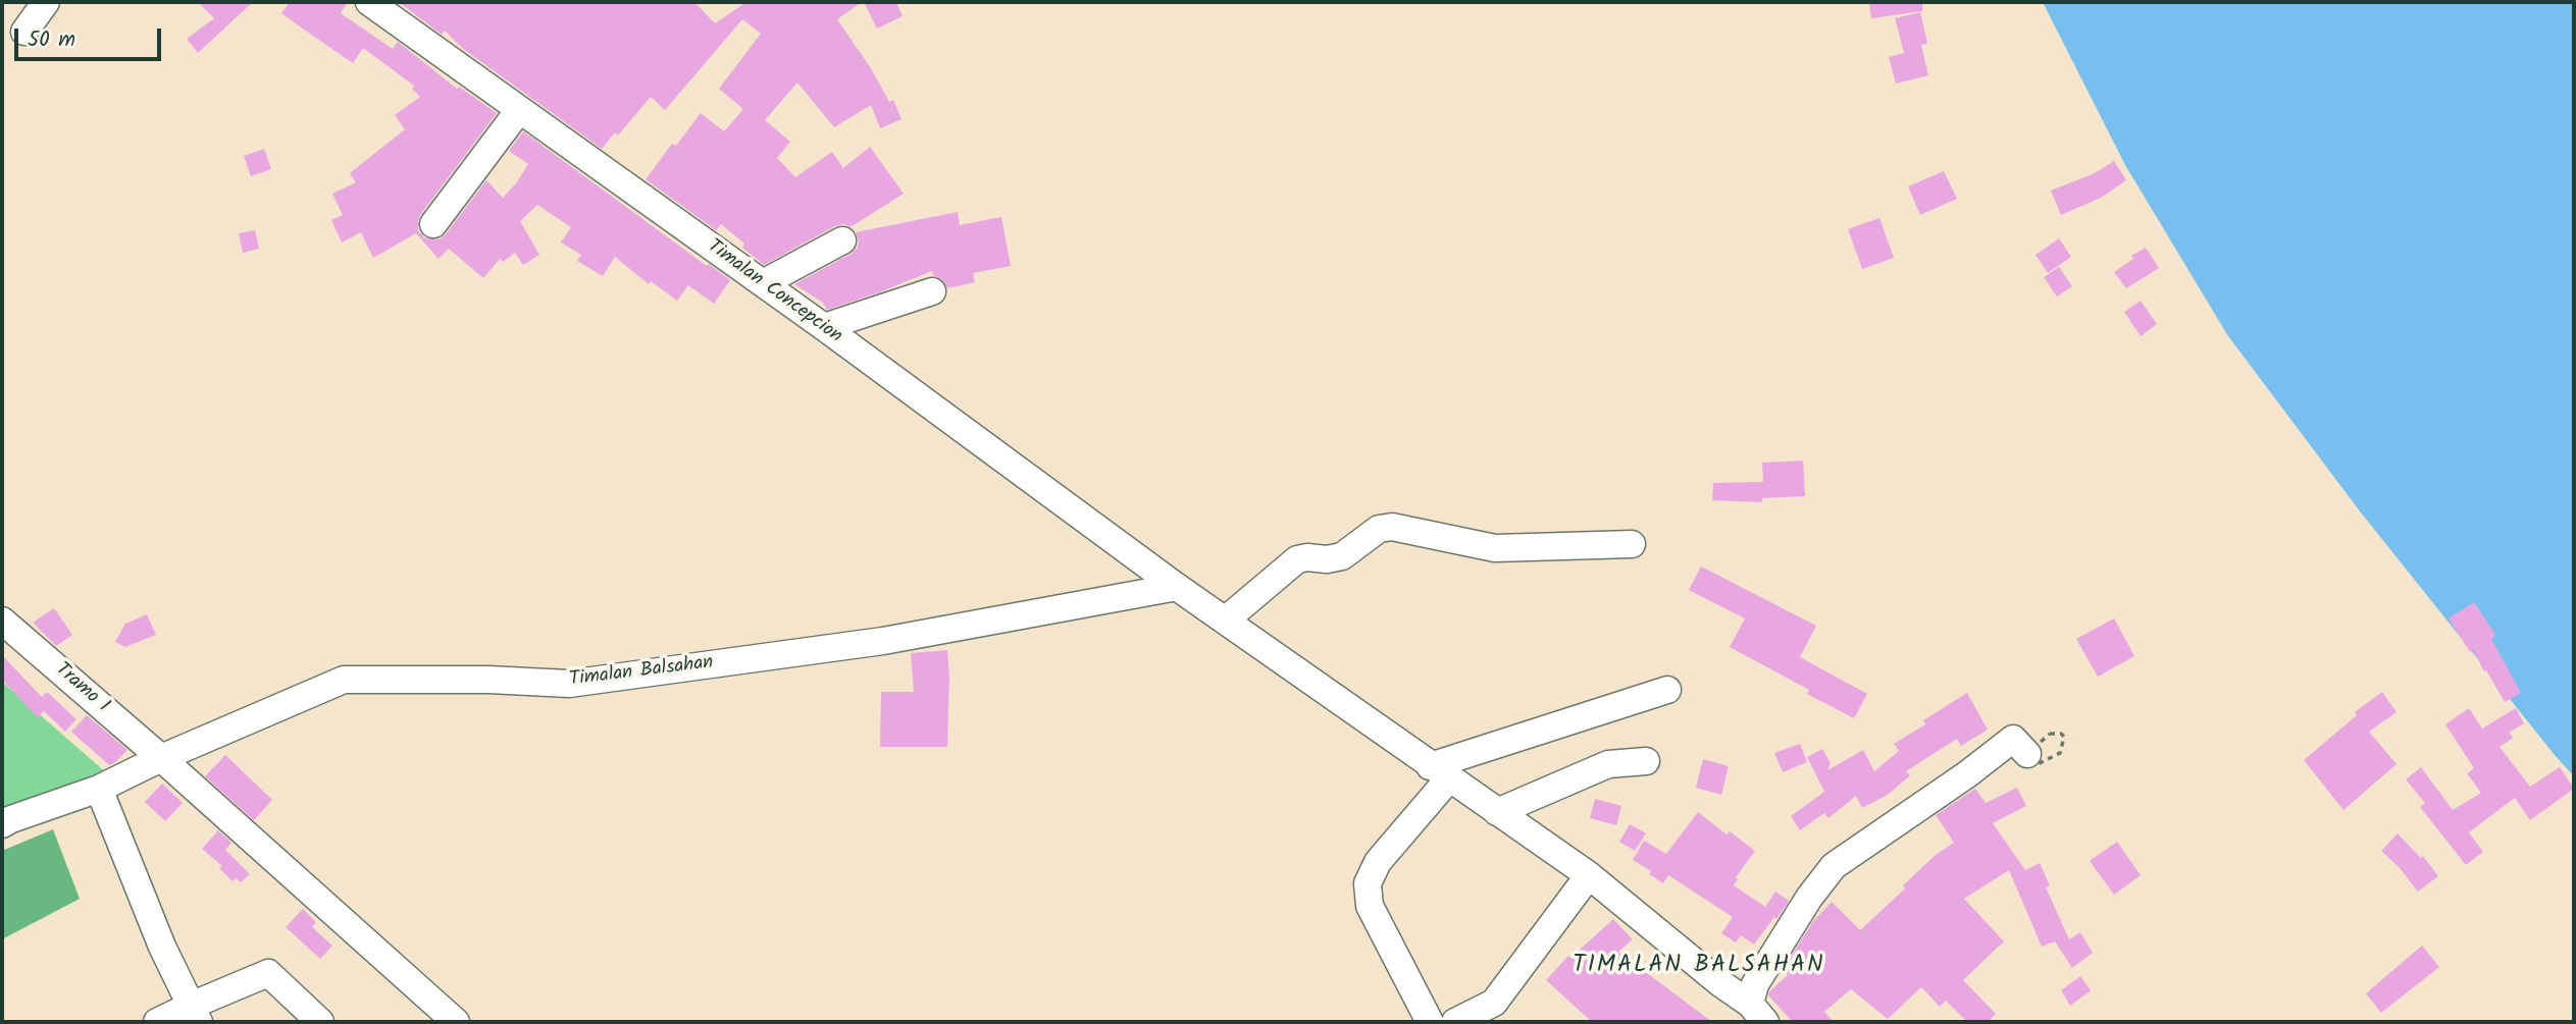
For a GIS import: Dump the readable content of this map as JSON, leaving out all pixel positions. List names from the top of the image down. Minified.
{"streets":{"street":["Timalan Concepcion","Timalan Balsahan","Tramo 1"]},"crossings":[["Timalan Concepcion","Timalan Balsahan"],["Timalan Balsahan","Tramo 1"]],"districts":["TIMALAN BALSAHAN"],"scale_bar":"50 m"}
